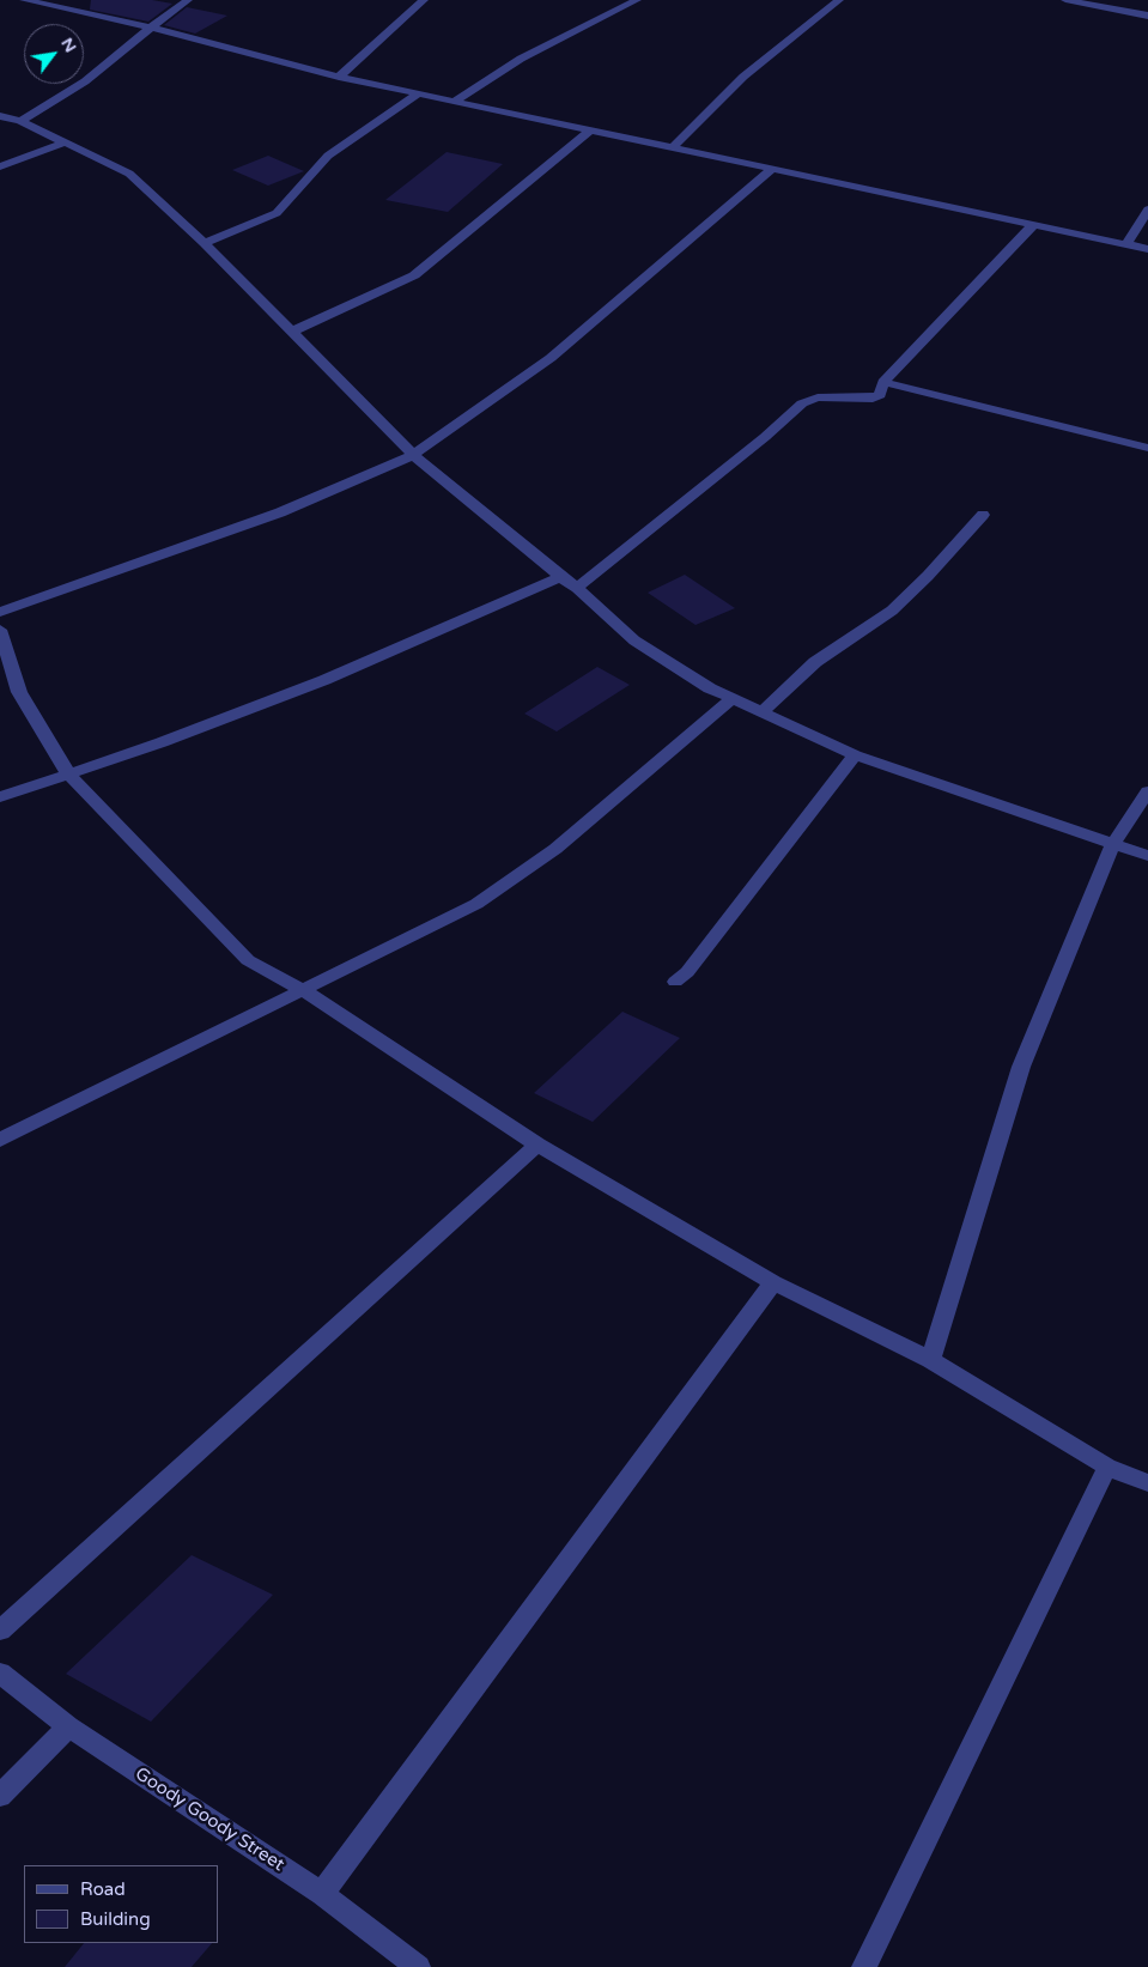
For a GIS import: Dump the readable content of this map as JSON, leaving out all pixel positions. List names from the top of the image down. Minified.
{"streets":{"street":["Goody Goody Street"]},"legend":["Road","Building"],"north":"top right"}
